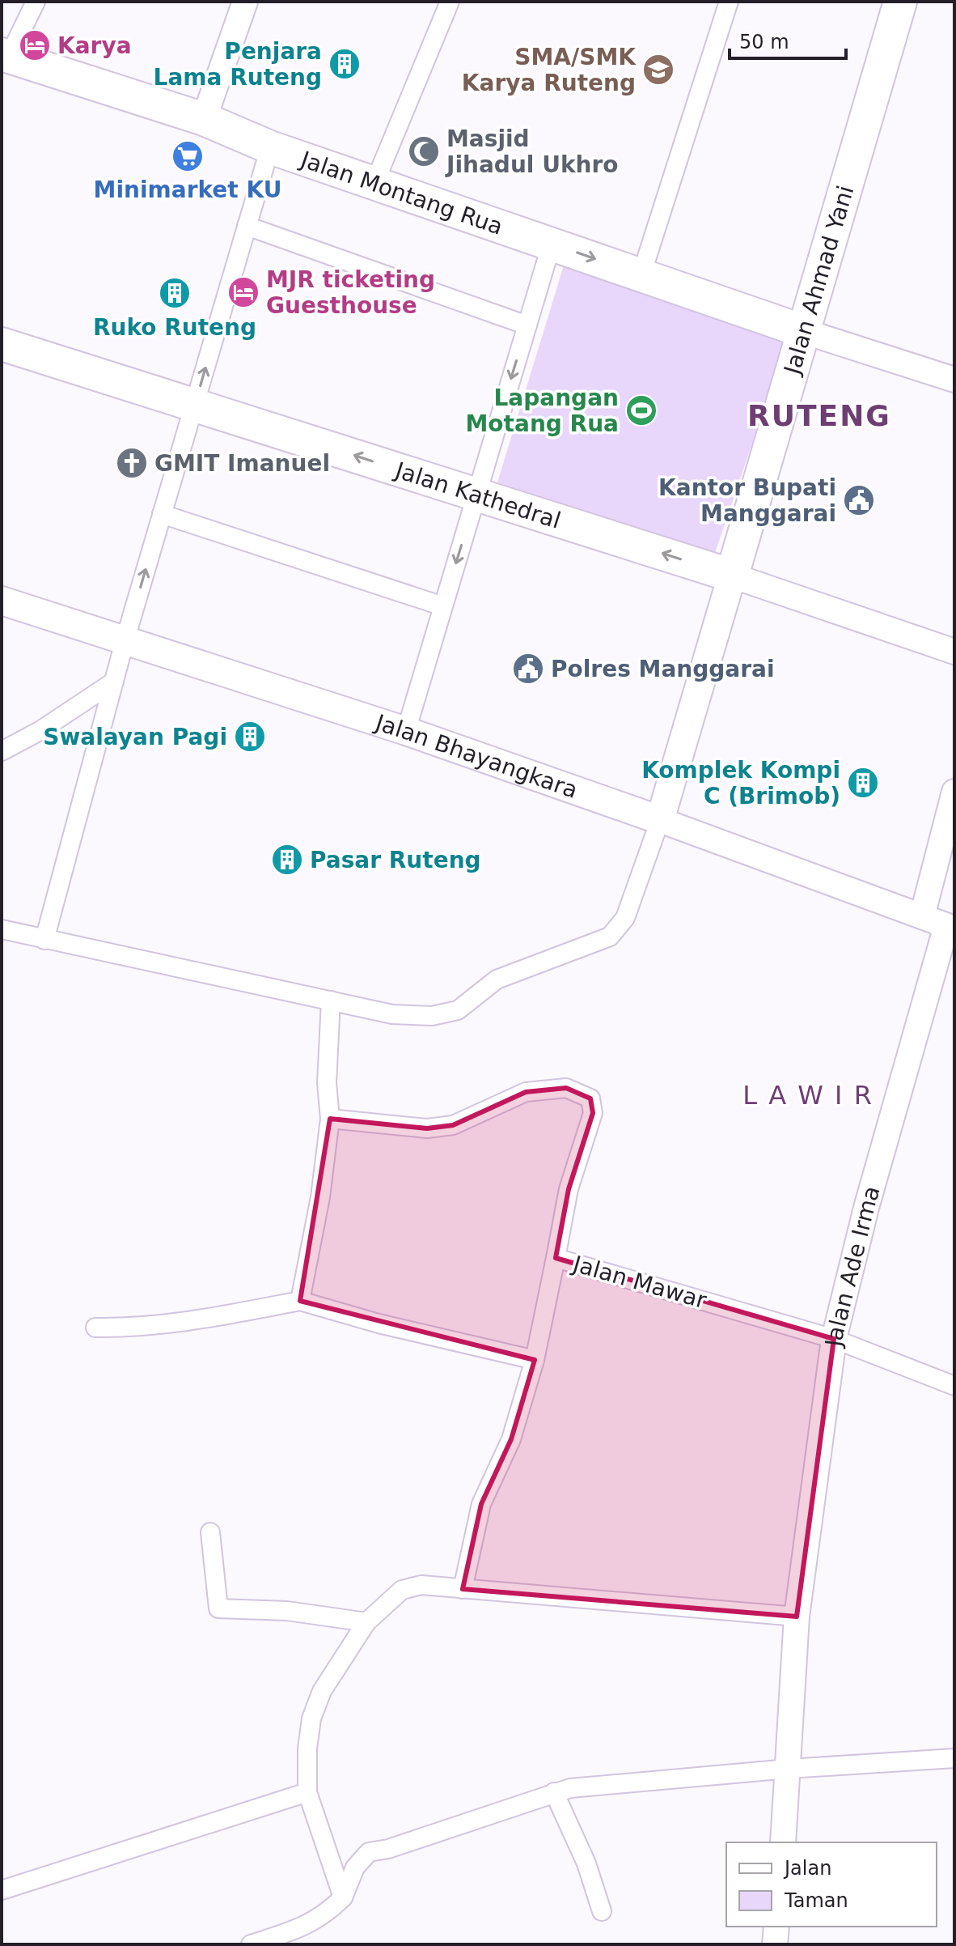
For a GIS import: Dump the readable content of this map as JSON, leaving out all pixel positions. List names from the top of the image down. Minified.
{"streets":{"highway":["Jalan Montang Rua","Jalan Ahmad Yani","Jalan Kathedral"],"main road":["Jalan Bhayangkara"],"street":["Jalan Ade Irma","Jalan Mawar"]},"crossings":[["Jalan Montang Rua","Jalan Ahmad Yani"],["Jalan Ahmad Yani","Jalan Kathedral"],["Jalan Ahmad Yani","Jalan Bhayangkara"],["Jalan Bhayangkara","Jalan Ade Irma"],["Jalan Ade Irma","Jalan Mawar"]],"one_way":["Jalan Kathedral"],"districts":["RUTENG","L A W I R"],"places":{"hotel":["Karya","MJR ticketing Guesthouse"],"building":["Penjara Lama Ruteng","Ruko Ruteng","Swalayan Pagi","Komplek Kompi C (Brimob)","Pasar Ruteng"],"school or university":["SMA/SMK Karya Ruteng"],"mosque":["Masjid Jihadul Ukhro"],"supermarket":["Minimarket KU"],"sports":["Lapangan Motang Rua"],"church":["GMIT Imanuel"],"public building":["Kantor Bupati Manggarai","Polres Manggarai"]},"legend":["Jalan","Taman"],"scale_bar":"50 m"}
